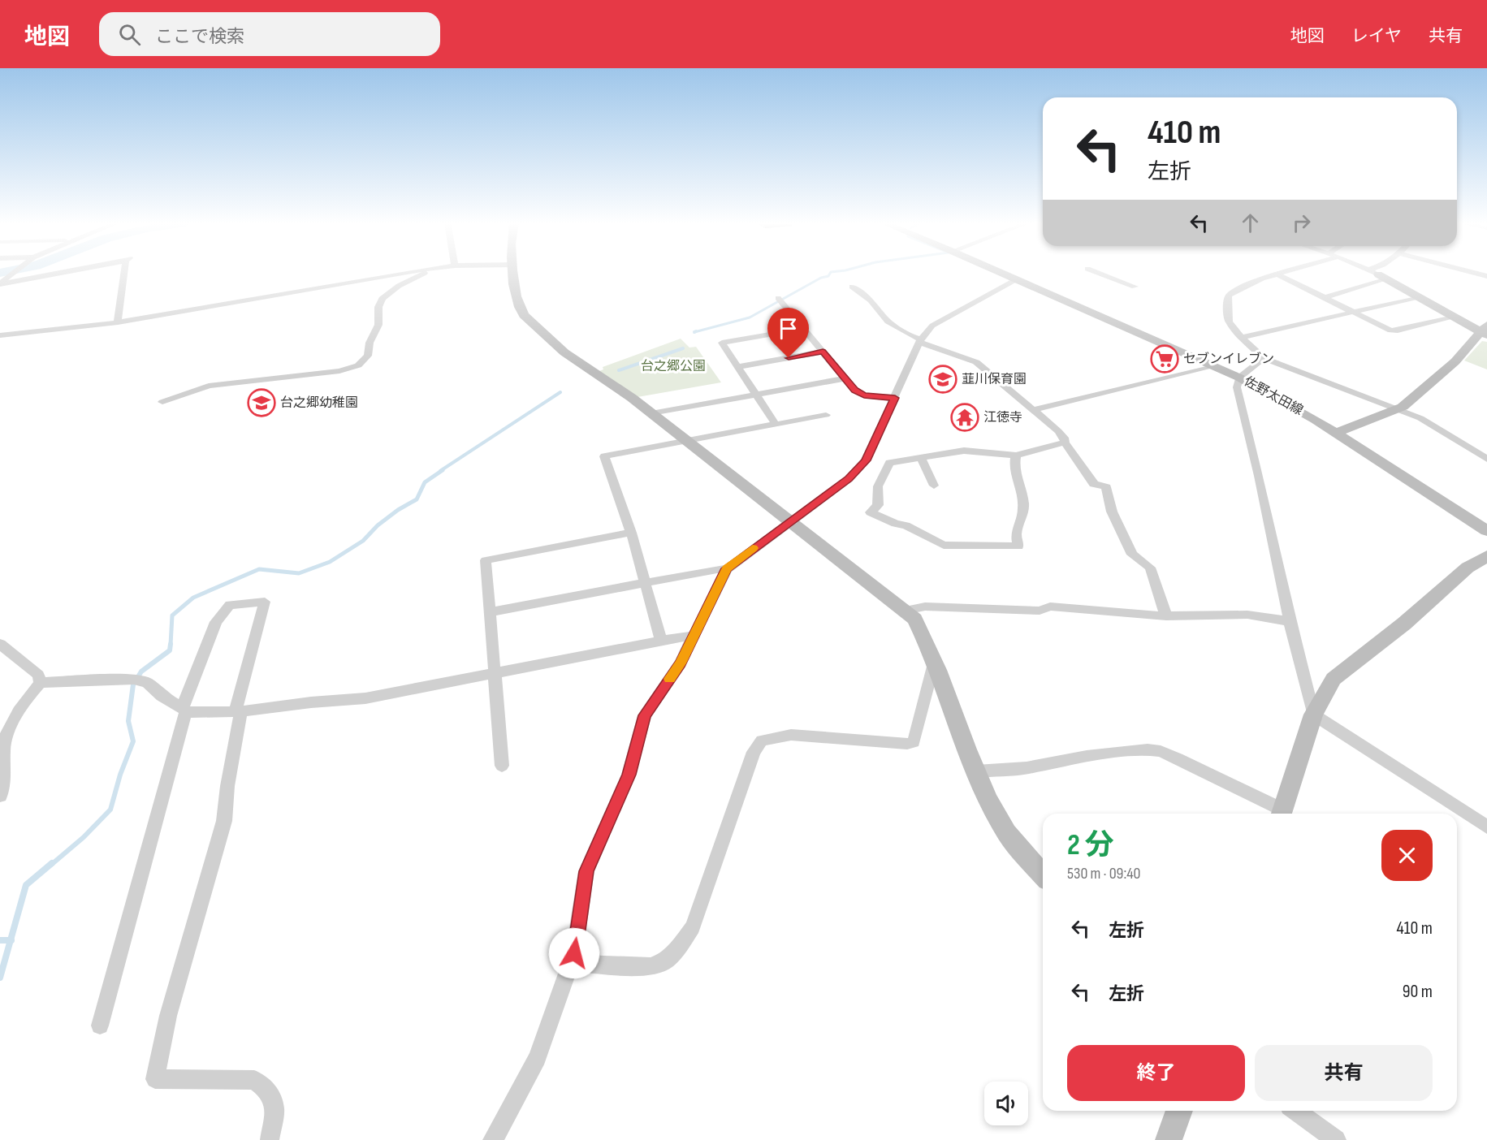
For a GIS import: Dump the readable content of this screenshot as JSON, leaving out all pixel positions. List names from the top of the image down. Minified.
{"streets":{"street":["佐野太田線"]},"parks":["台之郷公園"],"places":{"supermarket":["セブンイレブン"],"school or university":["韮川保育園","台之郷幼稚園"],"temple":["江徳寺"]},"page":{"header":"地図","search":"ここで検索","nav":["地図","レイヤ","共有"],"turn":["410 m","左折"],"heading":["2 分","530 m · 09:40"],"list":[{"name":"左折","value":"410 m"},{"name":"左折","value":"90 m"}],"buttons":["終了","共有"]}}
